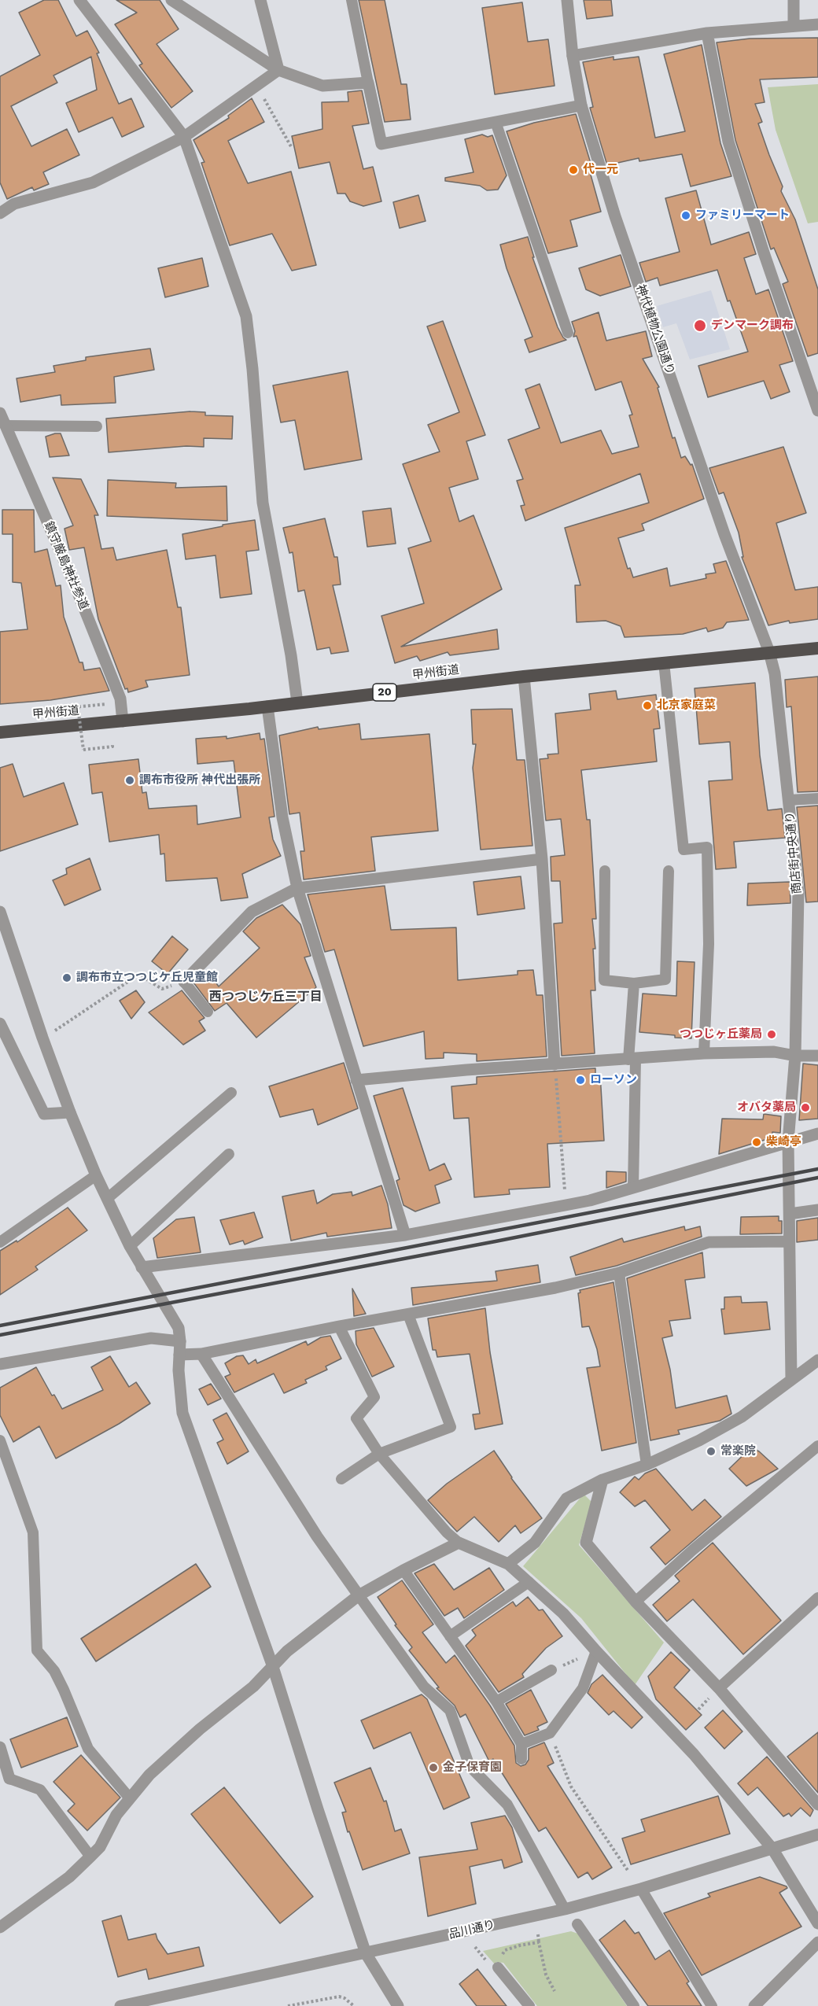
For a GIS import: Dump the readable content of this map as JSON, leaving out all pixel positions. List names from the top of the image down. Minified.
{"streets":{"highway":["甲州街道","20"],"street":["神代植物公園通り","鎮守厳島神社参道","商店街中央通り","品川通り"]},"crossings":[["神代植物公園通り","甲州街道"],["神代植物公園通り","商店街中央通り"],["鎮守厳島神社参道","甲州街道"],["甲州街道","商店街中央通り"]],"districts":["西つつじケ丘三丁目"],"places":["代一元","ファミリーマート","デンマーク調布","北京家庭菜","調布市役所 神代出張所","調布市立つつじケ丘児童館","つつじヶ丘薬局","ローソン","オバタ薬局","柴崎亭","常楽院","金子保育園"]}
